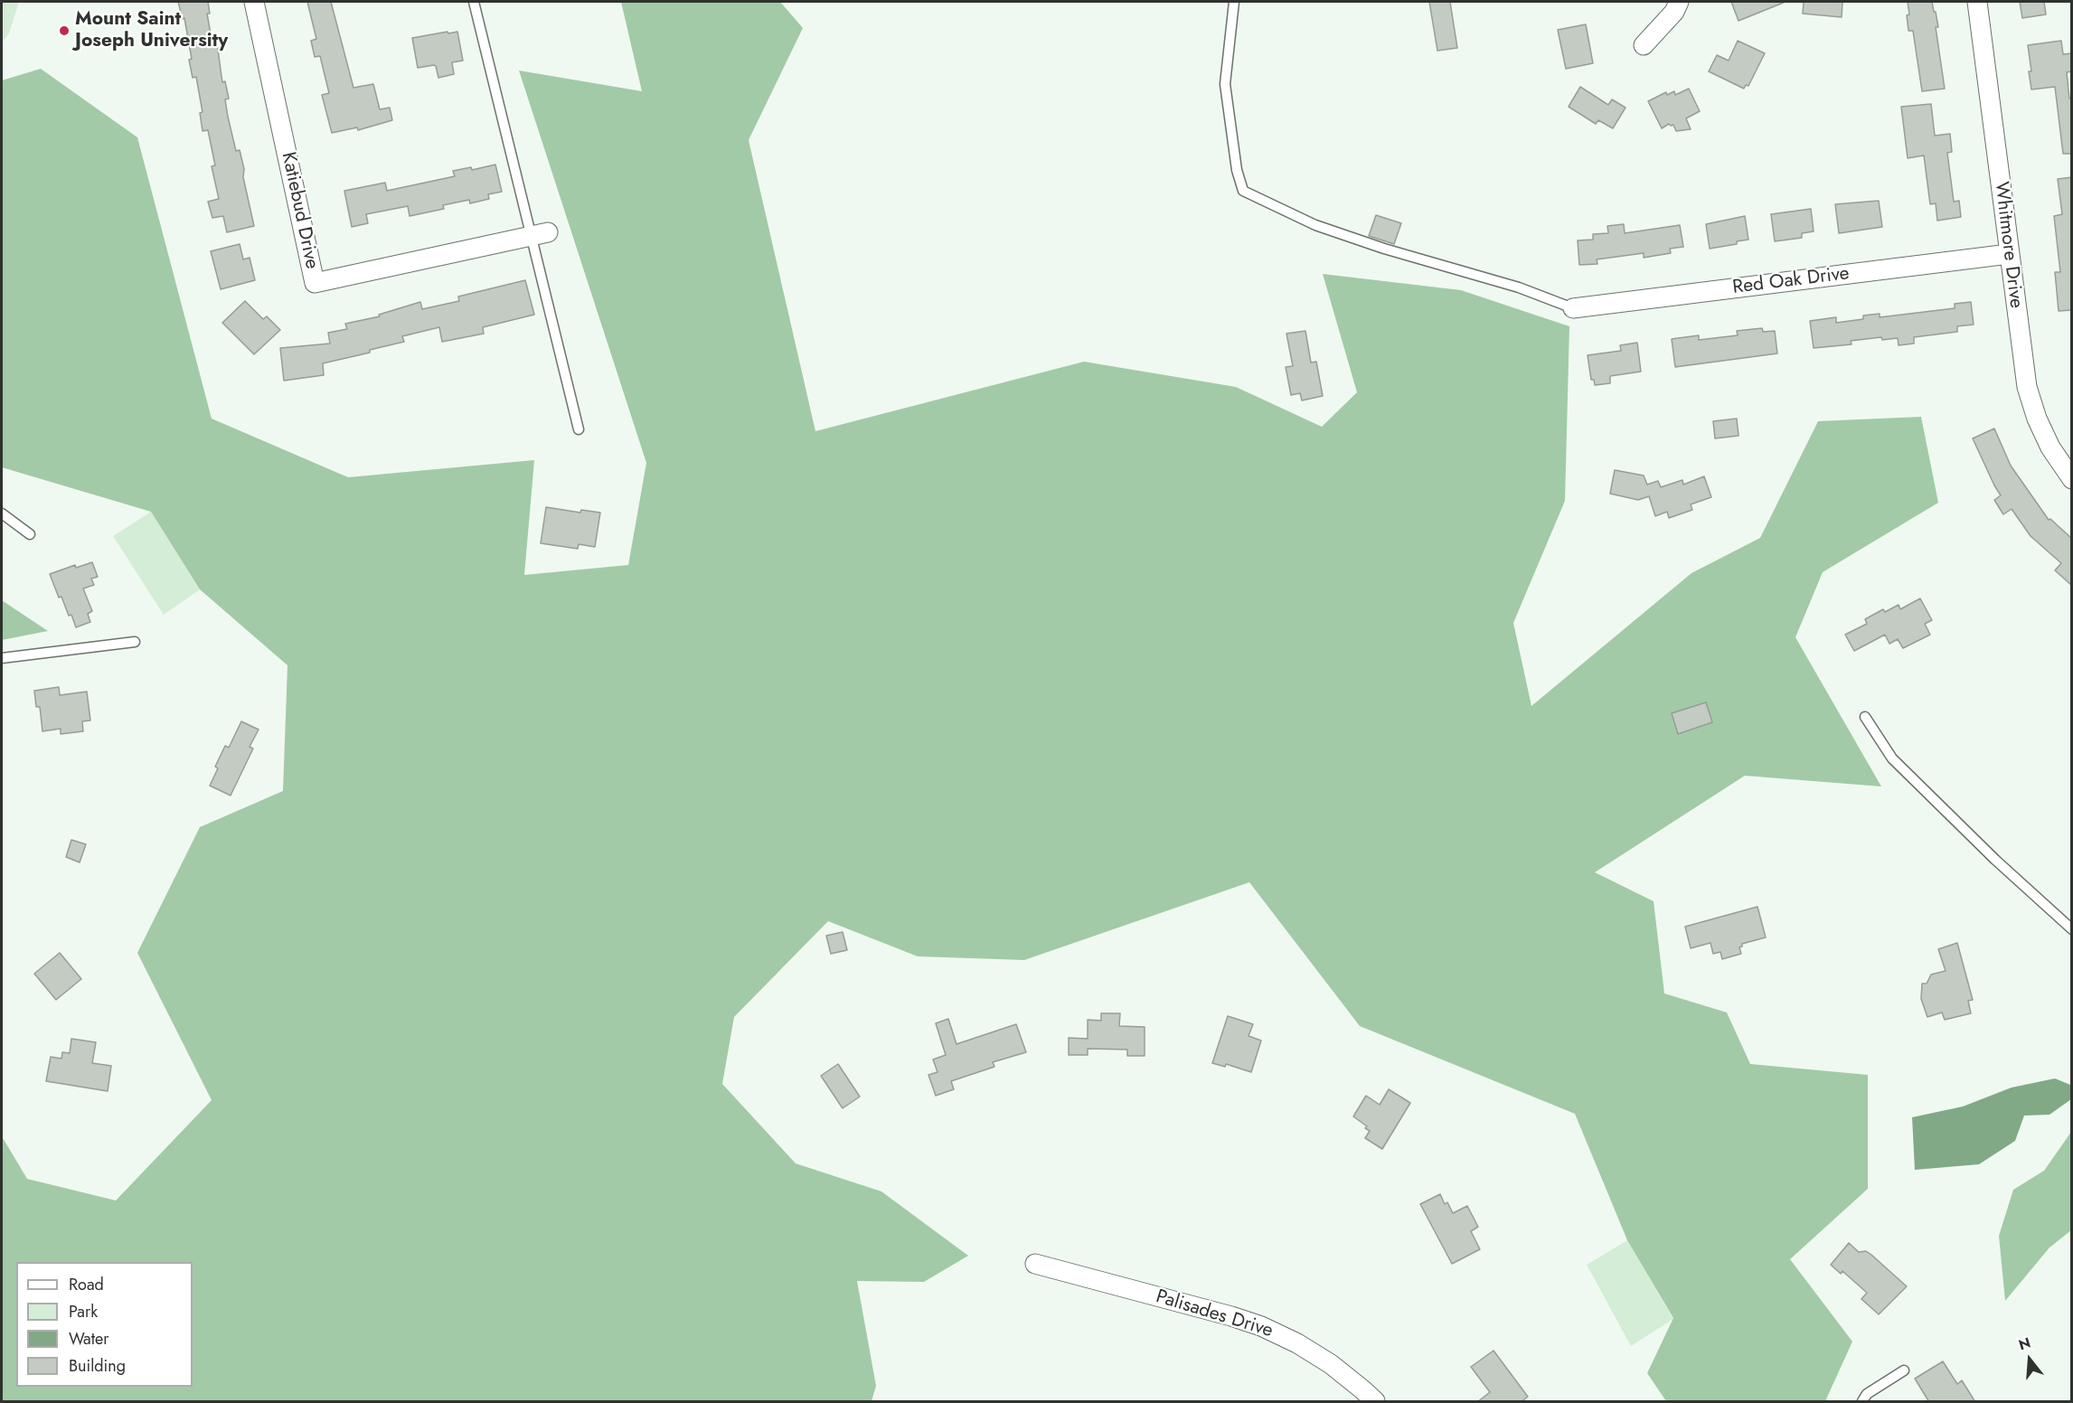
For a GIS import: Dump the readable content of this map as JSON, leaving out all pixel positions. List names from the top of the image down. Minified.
{"streets":{"street":["Katiebud Drive","Whitmore Drive","Red Oak Drive","Palisades Drive"]},"crossings":[["Whitmore Drive","Red Oak Drive"]],"places":["Mount Saint Joseph University"],"legend":["Road","Park","Water","Building"],"north":"top"}
